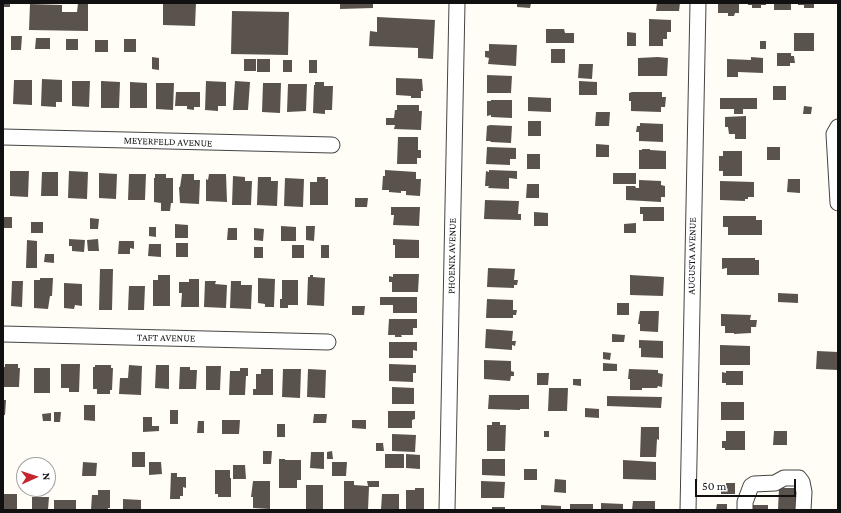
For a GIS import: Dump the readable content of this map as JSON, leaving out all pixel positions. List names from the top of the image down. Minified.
{"streets":{"street":["MEYERFELD AVENUE","PHOENIX AVENUE","AUGUSTA AVENUE","TAFT AVENUE"]},"scale_bar":"50 m","north":"right"}
